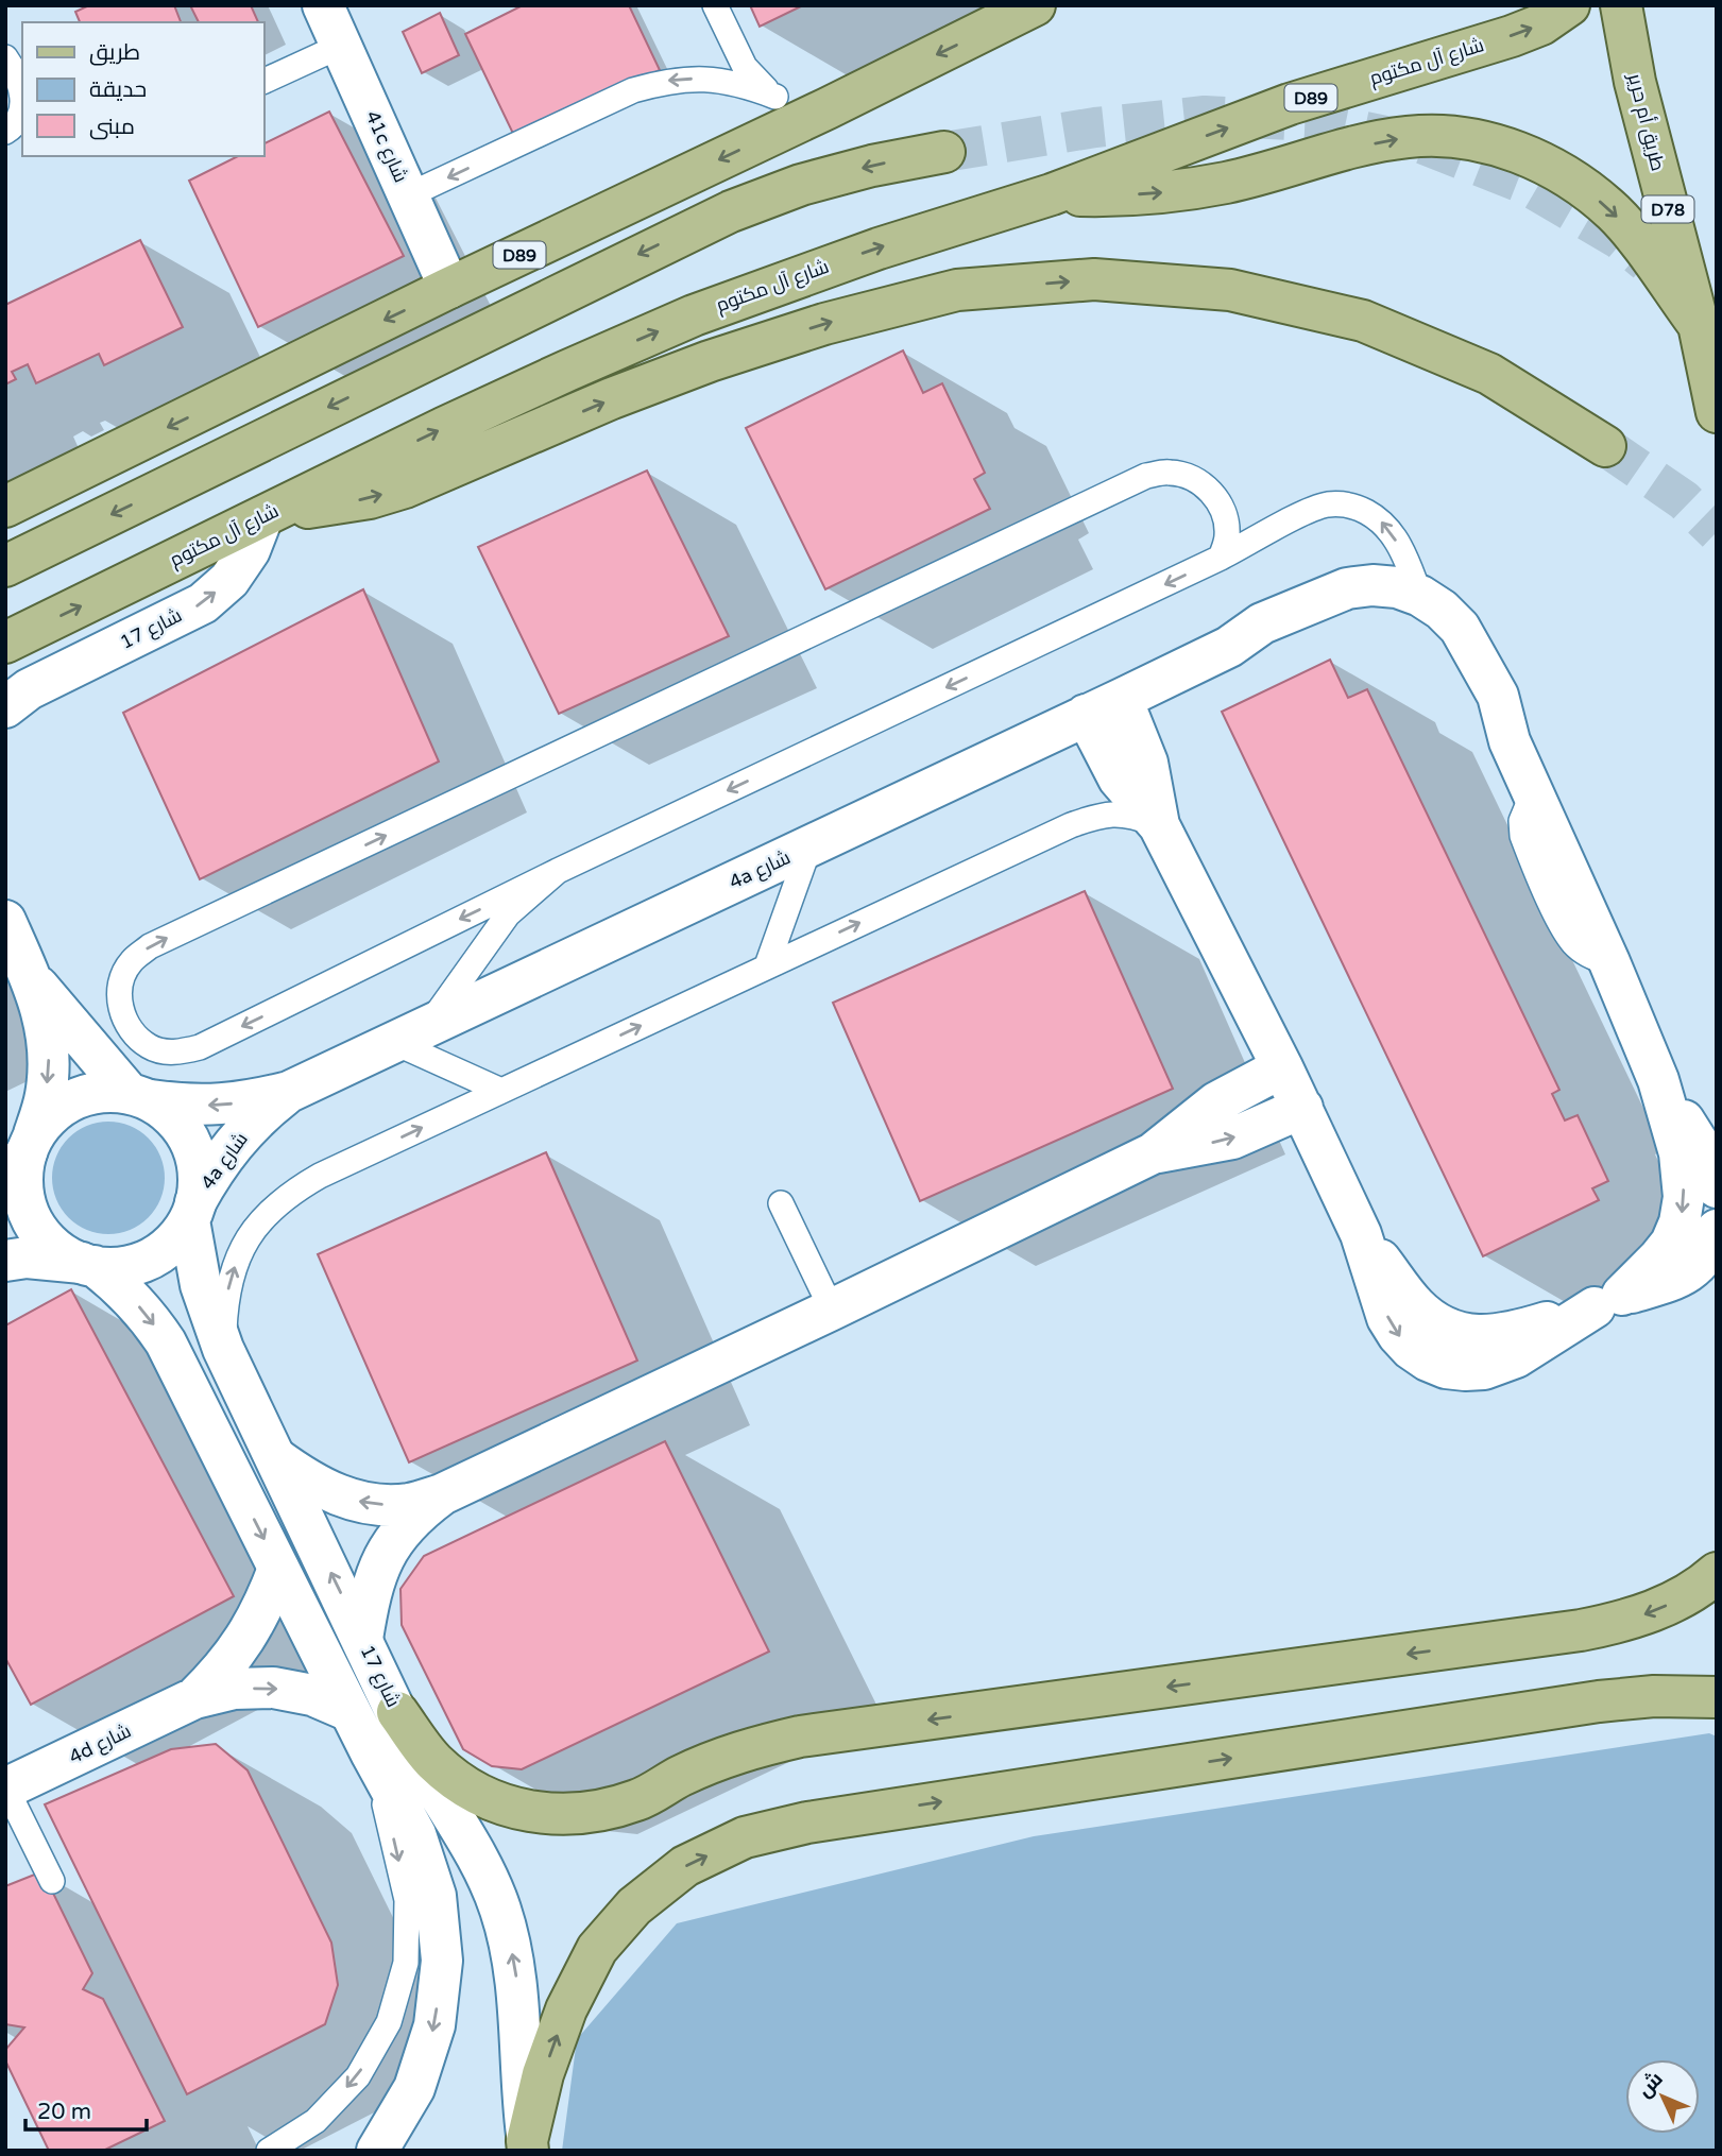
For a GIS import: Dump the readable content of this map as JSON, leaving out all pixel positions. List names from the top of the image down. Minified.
{"streets":{"main road":["شارع آل مكتوم","D89","طريق أم حرير","D78"],"street":["41c شارع","شارع 17","4a شارع","4d شارع"]},"crossings":[["شارع آل مكتوم","شارع 17"],["D89","41c شارع"],["شارع 17","4a شارع"]],"legend":["طريق","حديقة","مبنى"],"scale_bar":"20 m","north":"top left"}
